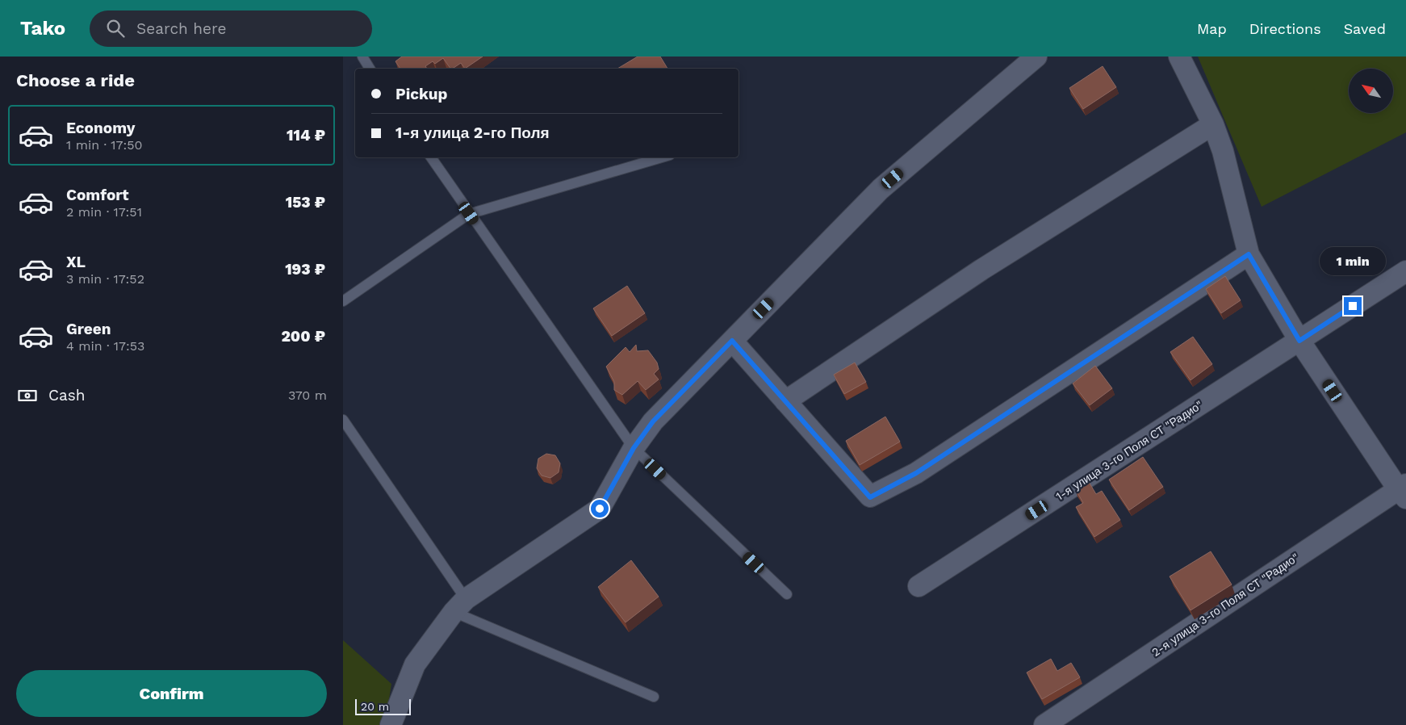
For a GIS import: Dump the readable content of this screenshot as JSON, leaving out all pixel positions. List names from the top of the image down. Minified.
{"streets":{"street":["1-я улица 3-го Поля СТ \"Радио\"","2-я улица 3-го Поля СТ \"Радио\""]},"scale_bar":"20 m","north":"top left","page":{"header":"Tako","search":"Search here","nav":["Map","Directions","Saved"],"heading":"Choose a ride","banner":["Pickup","1-я улица 2-го Поля"],"list":[{"name":"Economy","note":"1 min · 17:50","value":"114 ₽"},{"name":"Comfort","note":"2 min · 17:51","value":"153 ₽"},{"name":"XL","note":"3 min · 17:52","value":"193 ₽"},{"name":"Green","note":"4 min · 17:53","value":"200 ₽"}],"bubble":"1 min","pay":["Cash","370 m"],"buttons":"Confirm","scale":"20 m"}}
